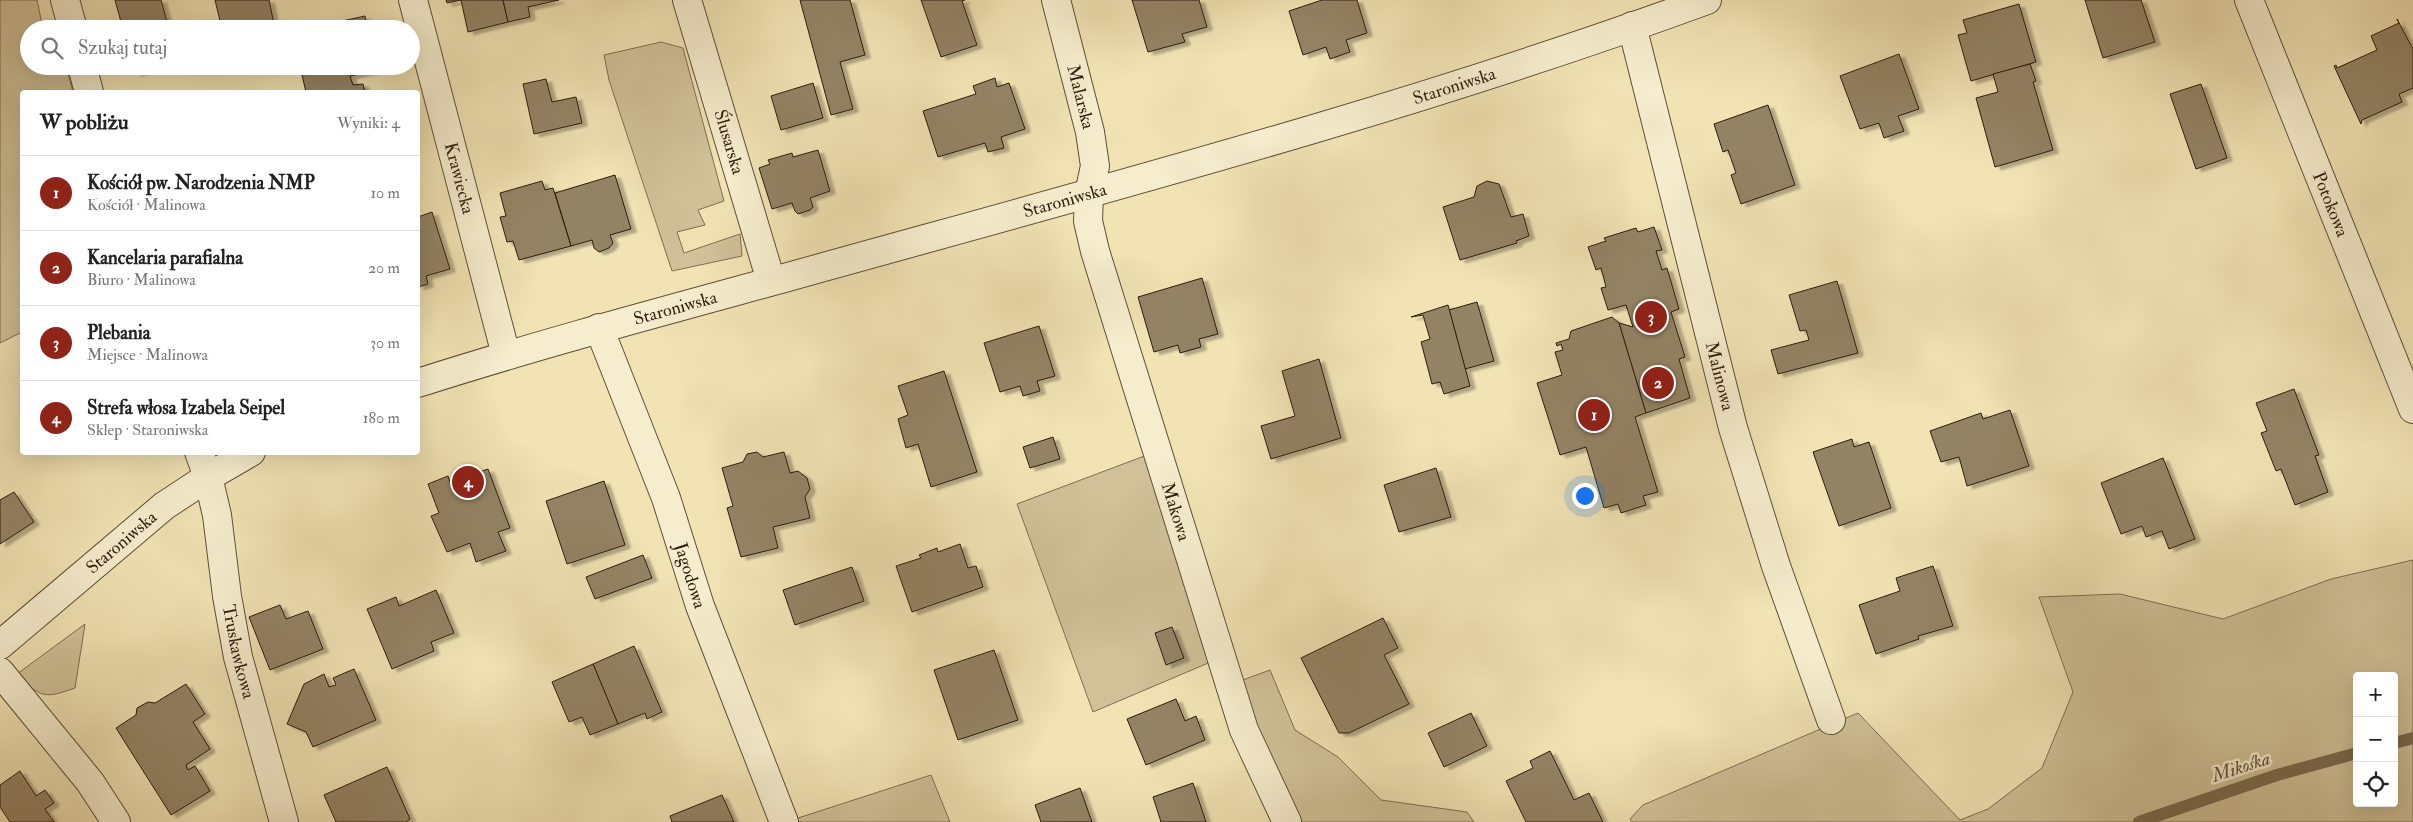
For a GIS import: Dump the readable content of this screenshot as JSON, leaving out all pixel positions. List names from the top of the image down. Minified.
{"streets":{"street":["Staroniwska","Malarska","Ślusarska","Krawiecka","Potokowa","Malinowa","Makowa","Jagodowa","Truskawkowa"]},"crossings":[["Staroniwska","Malarska"],["Staroniwska","Ślusarska"],["Staroniwska","Krawiecka"],["Staroniwska","Malinowa"],["Staroniwska","Makowa"],["Staroniwska","Jagodowa"],["Staroniwska","Truskawkowa"],["Malarska","Makowa"]],"water":["Mikośka"],"page":{"search":"Szukaj tutaj","heading":["W pobliżu","Wyniki: 4"],"list":[{"mark":"1","name":"Kościół pw. Narodzenia NMP","note":"Kościół · Malinowa","value":"10 m"},{"mark":"2","name":"Kancelaria parafialna","note":"Biuro · Malinowa","value":"20 m"},{"mark":"3","name":"Plebania","note":"Miejsce · Malinowa","value":"30 m"},{"mark":"4","name":"Strefa włosa Izabela Seipel","note":"Sklep · Staroniwska","value":"180 m"}],"pins":["3","2","1","4"],"map_buttons":["+","−"]}}
